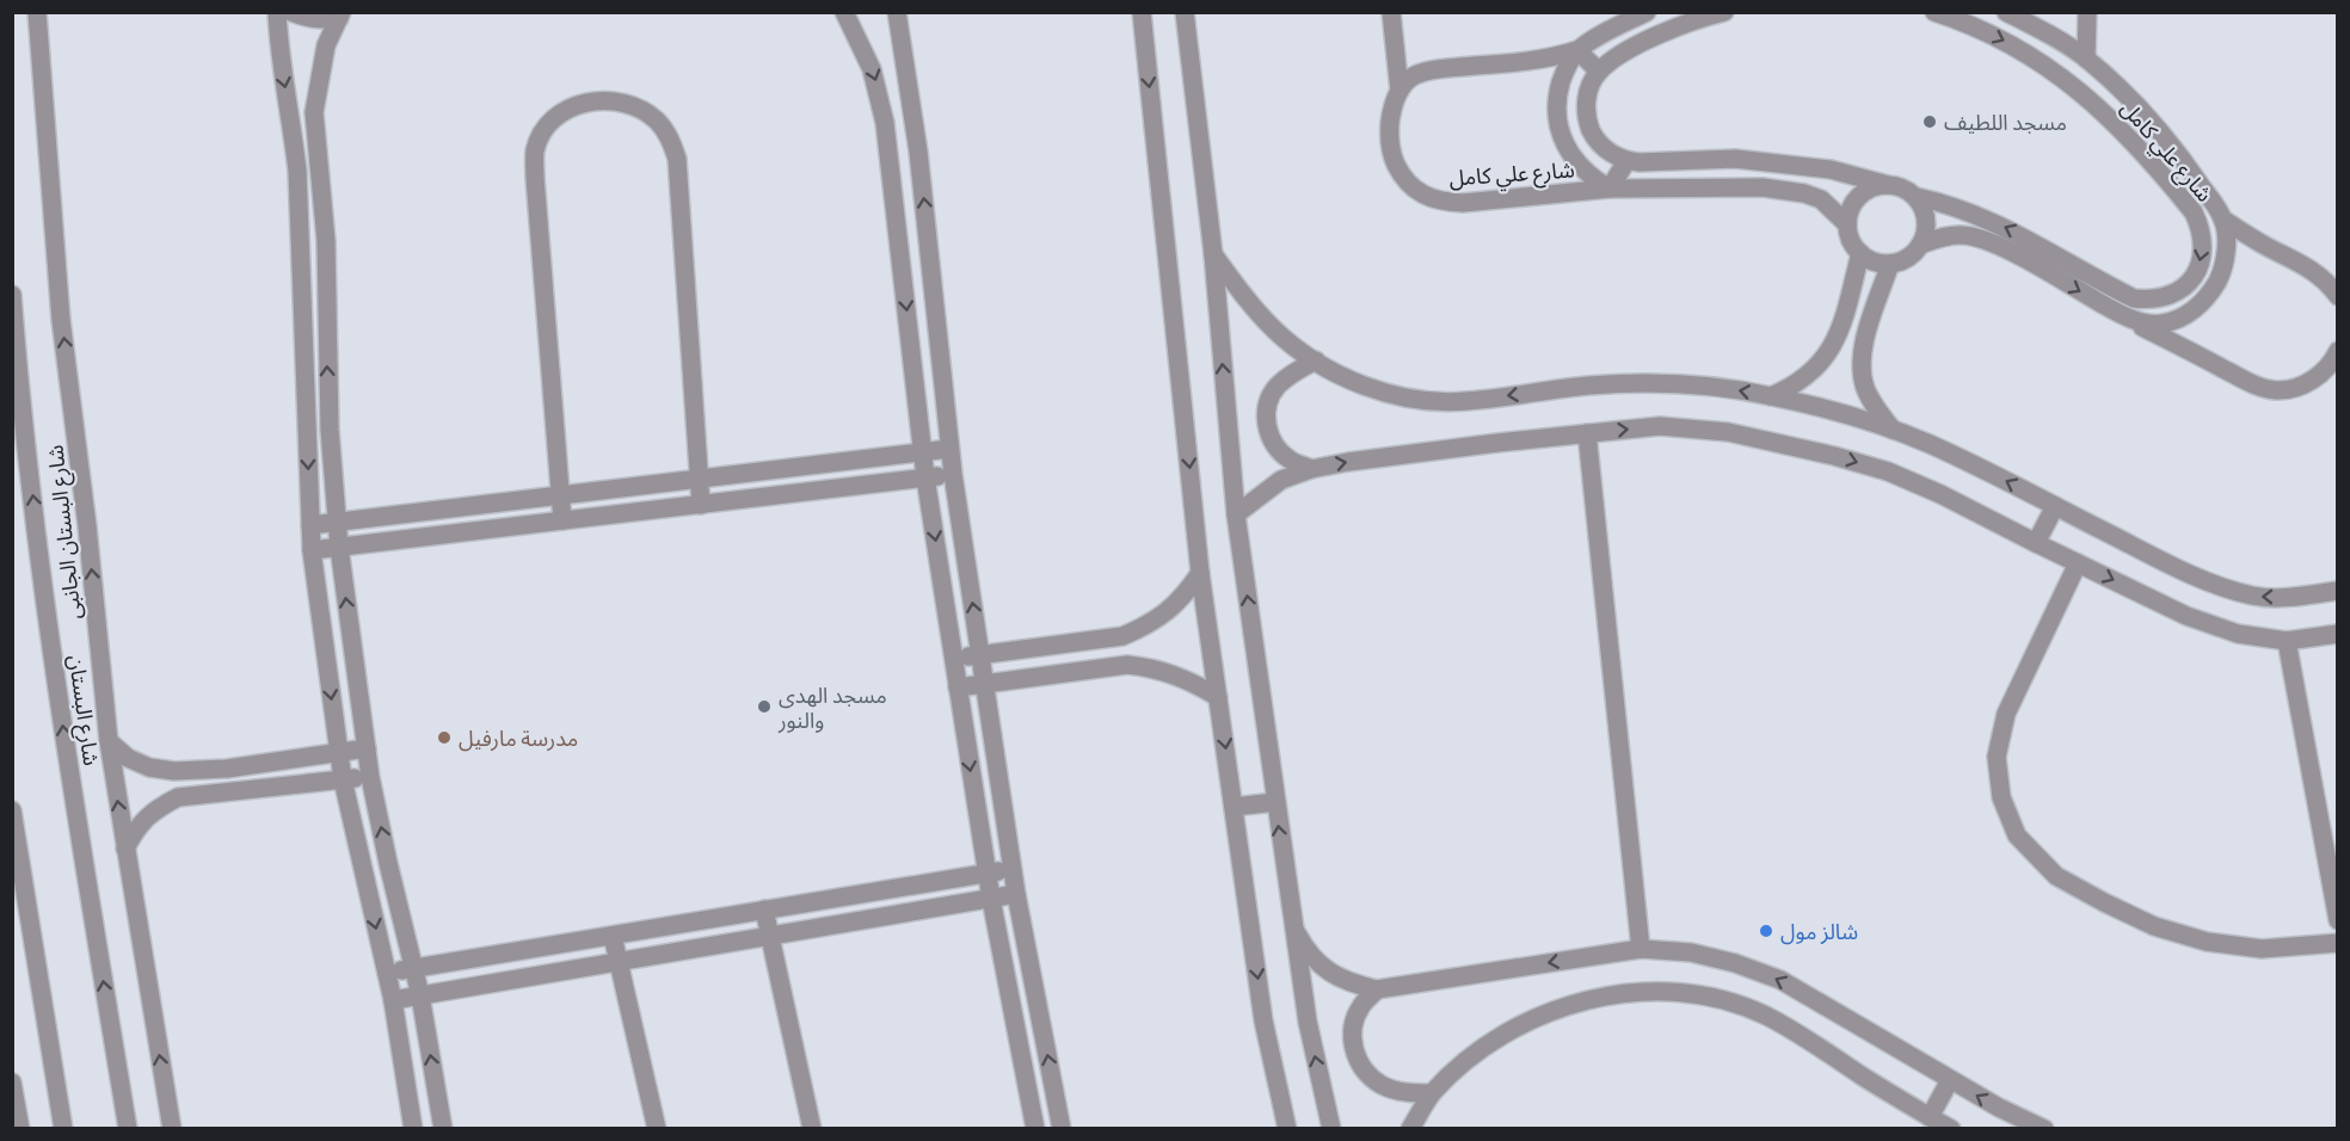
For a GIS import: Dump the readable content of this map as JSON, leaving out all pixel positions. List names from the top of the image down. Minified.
{"streets":{"street":["شارع علي كامل","شارع البستان الجانبى","شارع البستان"]},"places":["مسجد اللطيف","مسجد الهدى والنور","مدرسة مارفيل","شالز مول"]}
